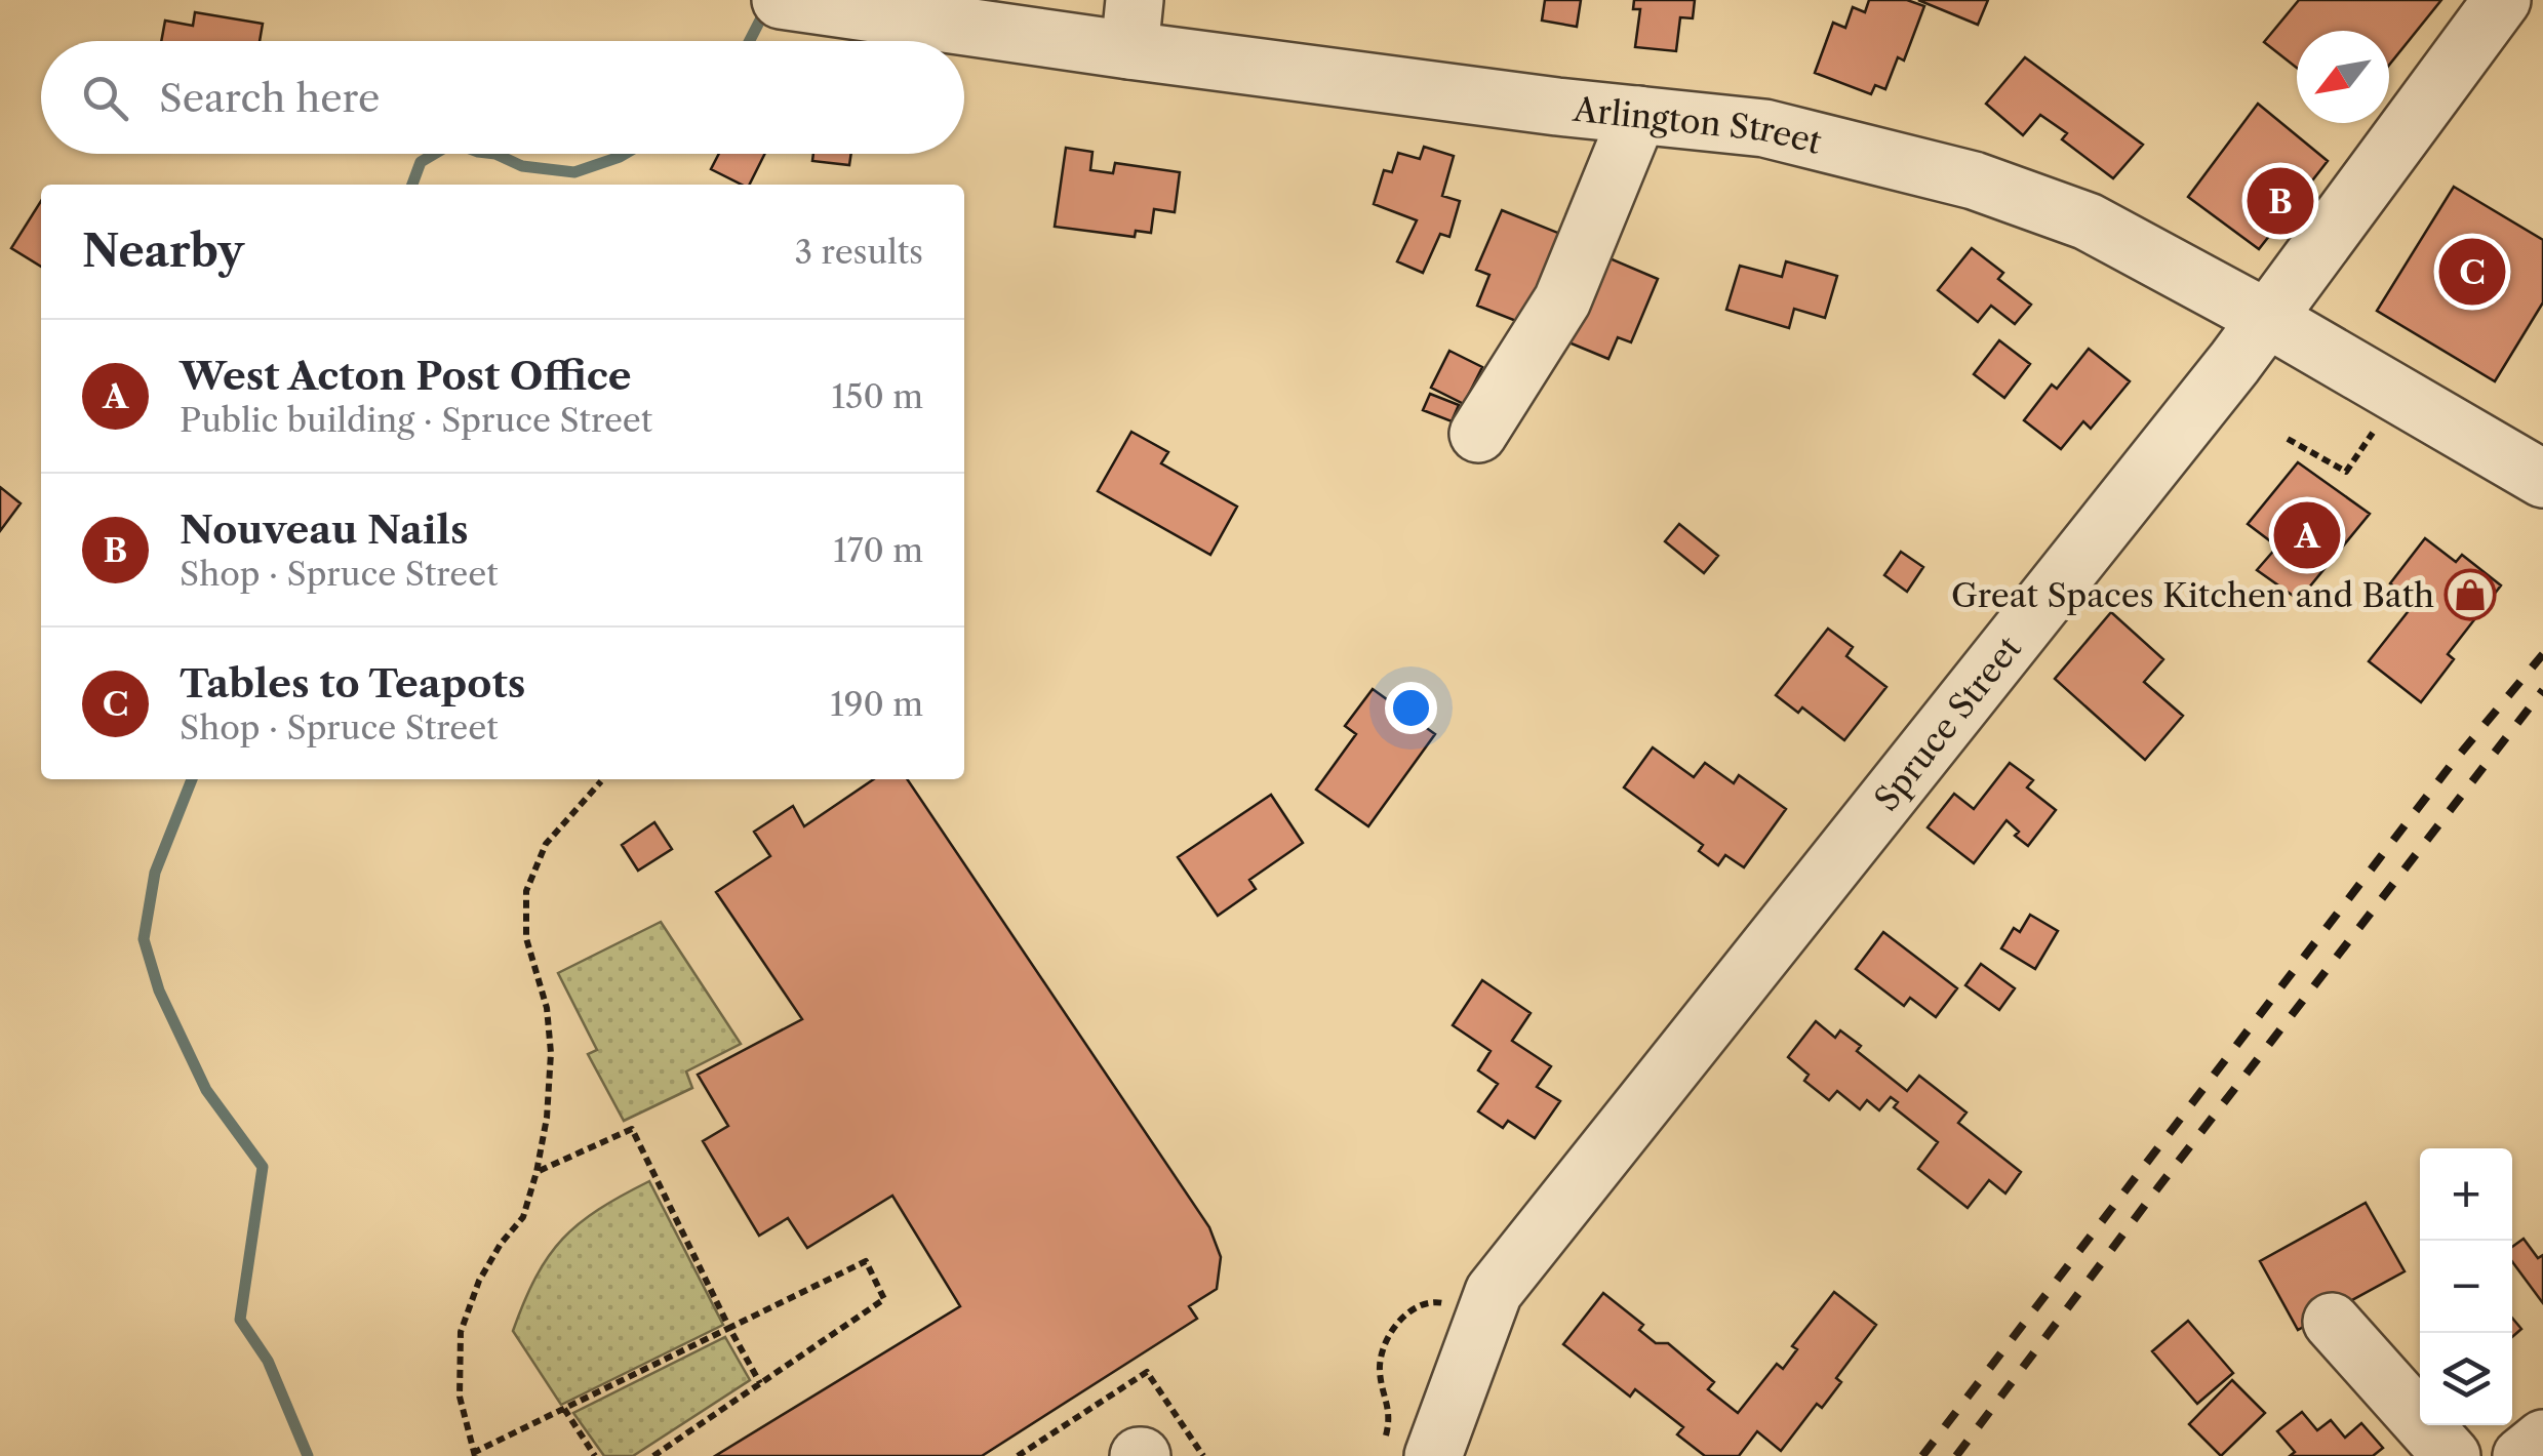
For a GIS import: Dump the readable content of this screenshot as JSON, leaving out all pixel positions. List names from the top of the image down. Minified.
{"streets":{"street":["Arlington Street","Spruce Street"]},"crossings":[["Arlington Street","Spruce Street"]],"places":{"shop":["Great Spaces Kitchen and Bath"]},"north":"bottom left","page":{"search":"Search here","pins":["B","C","A"],"heading":["Nearby","3 results"],"list":[{"mark":"A","name":"West Acton Post Office","note":"Public building · Spruce Street","value":"150 m"},{"mark":"B","name":"Nouveau Nails","note":"Shop · Spruce Street","value":"170 m"},{"mark":"C","name":"Tables to Teapots","note":"Shop · Spruce Street","value":"190 m"}],"map_buttons":["+","−"]}}
